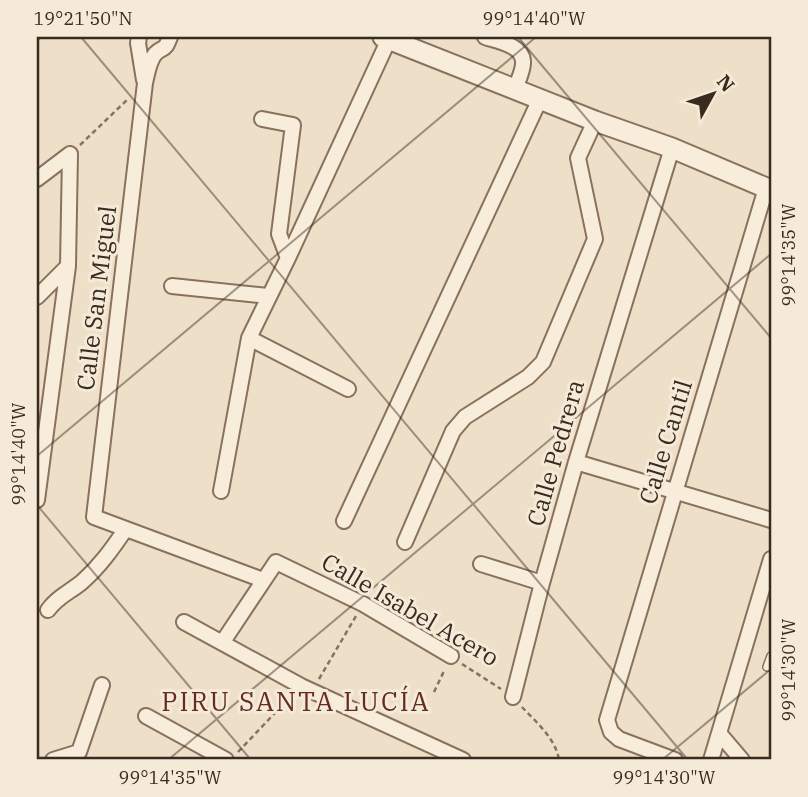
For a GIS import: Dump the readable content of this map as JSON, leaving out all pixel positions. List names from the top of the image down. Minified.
{"streets":{"street":["Calle San Miguel","Calle Cantil","Calle Pedrera","Calle Isabel Acero"]},"crossings":[["Calle Pedrera","Calle Isabel Acero"]],"districts":["PIRU SANTA LUCÍA"],"north":"top right","coordinates":["19°21'50\"N","99°14'40\"W","99°14'35\"W","99°14'30\"W"]}
